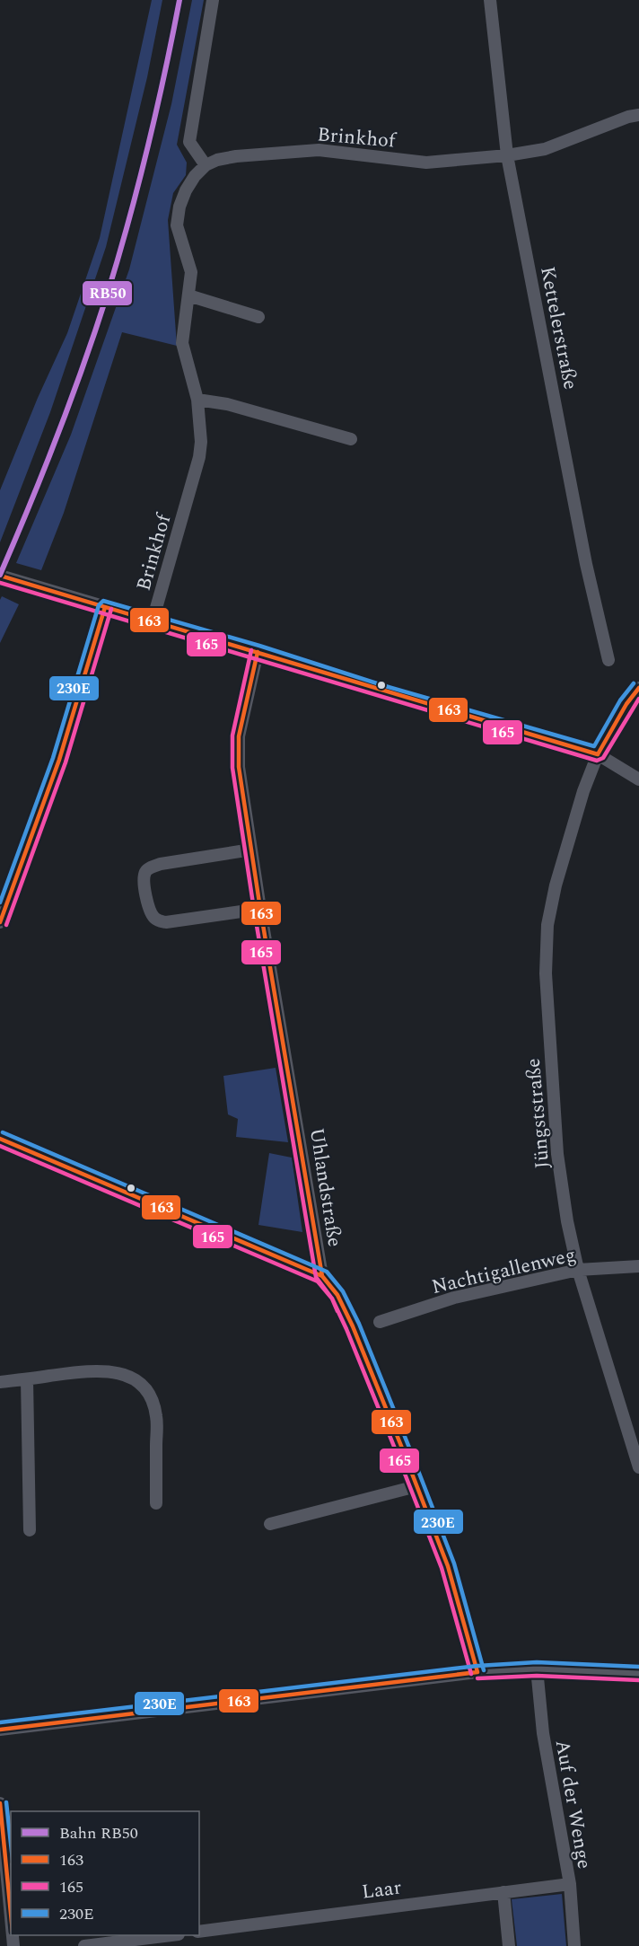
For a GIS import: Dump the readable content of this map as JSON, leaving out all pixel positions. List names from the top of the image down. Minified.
{"streets":{"street":["Brinkhof","Kettelerstraße","Jüngststraße","Uhlandstraße","Nachtigallenweg","Auf der Wenge","Laar"]},"crossings":[["Brinkhof","Kettelerstraße"],["Jüngststraße","Nachtigallenweg"],["Auf der Wenge","Laar"]],"lines":["rail line RB50","transit line 163","transit line 165","transit line 230E"],"legend":["Bahn RB50","163","165","230E"]}
